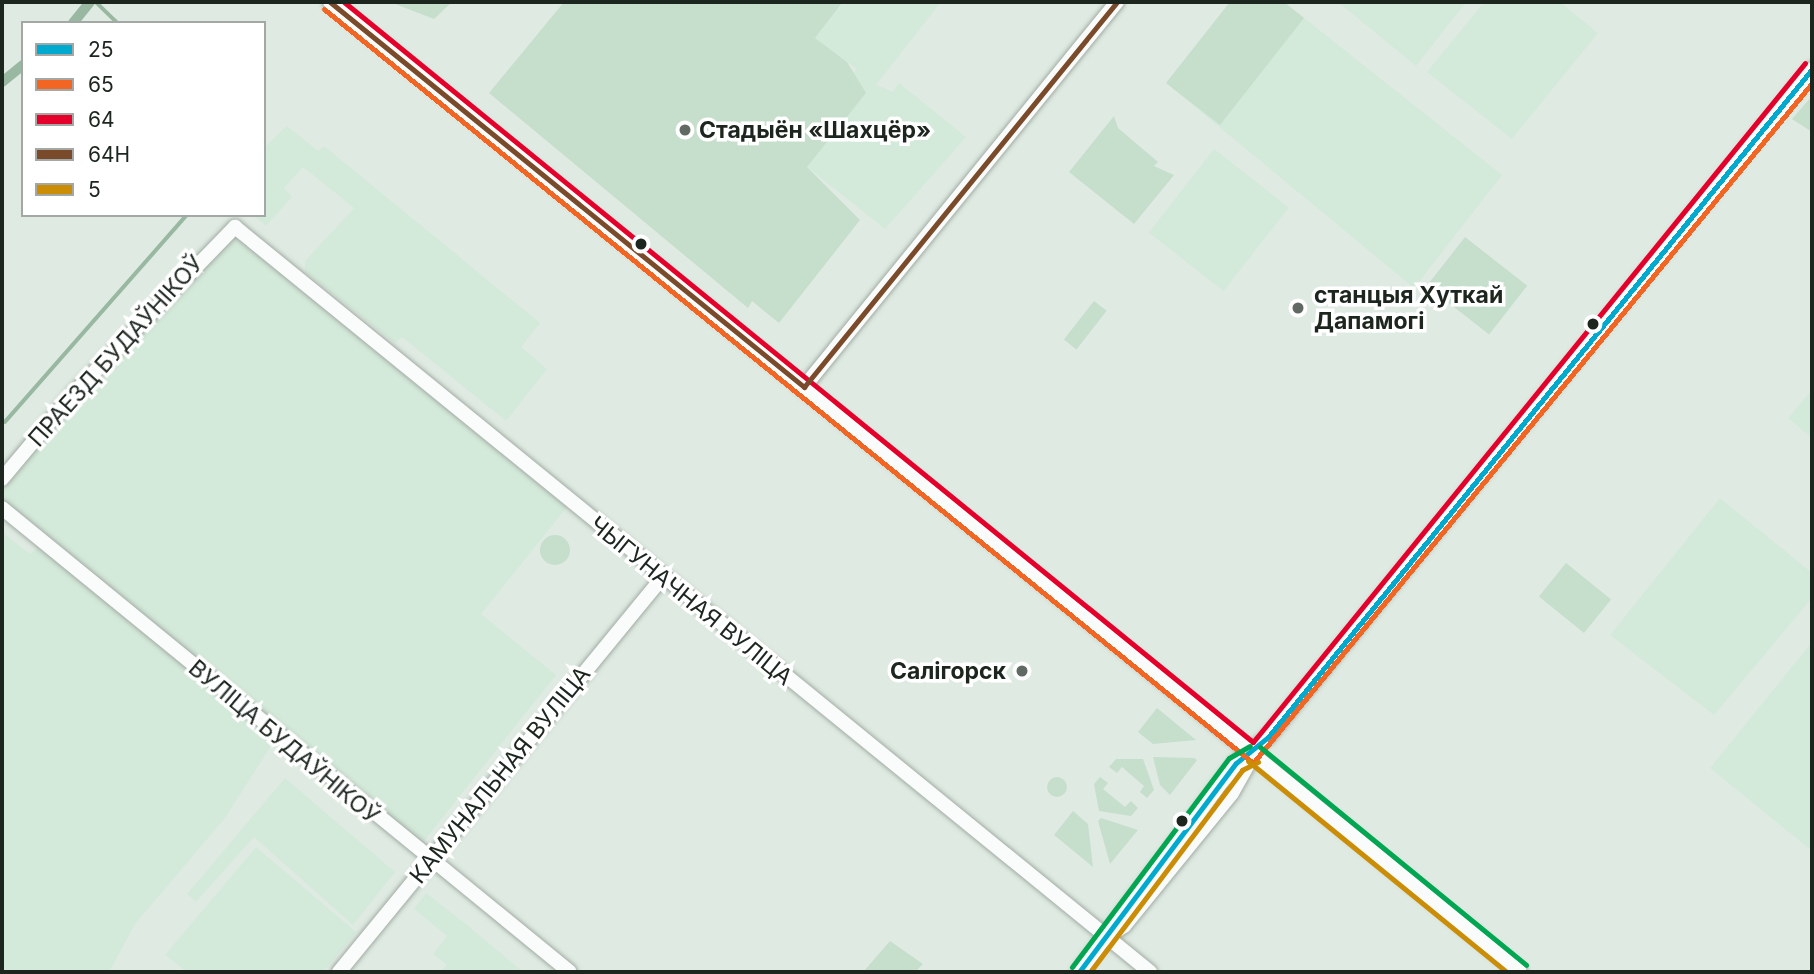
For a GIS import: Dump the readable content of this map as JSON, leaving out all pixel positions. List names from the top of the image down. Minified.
{"streets":{"main road":["ПРАЕЗД БУДАЎНІКОЎ","ЧЫГУНАЧНАЯ ВУЛІЦА","ВУЛІЦА БУДАЎНІКОЎ","КАМУНАЛЬНАЯ ВУЛІЦА"]},"crossings":[["ПРАЕЗД БУДАЎНІКОЎ","ЧЫГУНАЧНАЯ ВУЛІЦА"],["ЧЫГУНАЧНАЯ ВУЛІЦА","КАМУНАЛЬНАЯ ВУЛІЦА"],["ВУЛІЦА БУДАЎНІКОЎ","КАМУНАЛЬНАЯ ВУЛІЦА"]],"places":["Стадыён «Шахцёр»","станцыя Хуткай Дапамогі","Салігорск"],"lines":["transit line 64","transit line 64Н","transit line 65","transit line 25","transit line 5"],"legend":["25","65","64","64Н","5"]}
